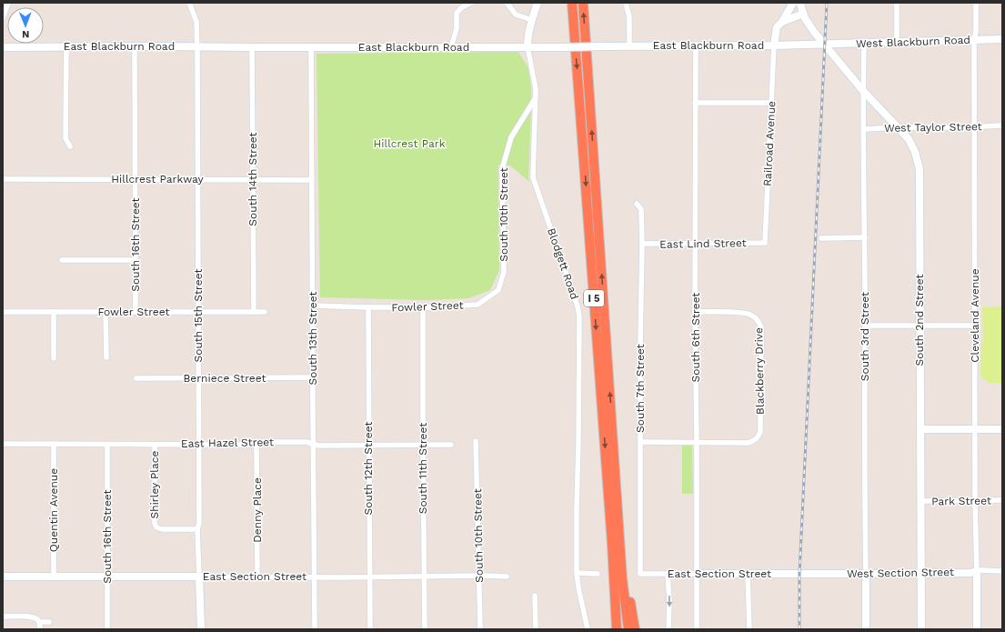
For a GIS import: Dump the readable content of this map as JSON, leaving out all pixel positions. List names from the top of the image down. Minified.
{"streets":{"highway":["I 5"],"street":["West Blackburn Road","East Blackburn Road","West Taylor Street","Railroad Avenue","Hillcrest Parkway","South 14th Street","South 10th Street","East Lind Street","South 16th Street","Blodgett Road","Fowler Street","South 15th Street","Cleveland Avenue","South 2nd Street","South 3rd Street","South 6th Street","South 13th Street","Blackberry Drive","Berniece Street","South 7th Street","East Hazel Street","South 12th Street","South 11th Street","Shirley Place","Park Street","Quentin Avenue","Denny Place","West Section Street","East Section Street"]},"crossings":[["West Blackburn Road","East Blackburn Road"],["West Blackburn Road","Cleveland Avenue"],["West Blackburn Road","South 2nd Street"],["West Blackburn Road","South 3rd Street"],["East Blackburn Road","Railroad Avenue"],["East Blackburn Road","South 14th Street"],["East Blackburn Road","South 16th Street"],["East Blackburn Road","Blodgett Road"],["East Blackburn Road","South 15th Street"],["East Blackburn Road","South 2nd Street"],["East Blackburn Road","South 6th Street"],["East Blackburn Road","South 13th Street"],["West Taylor Street","Cleveland Avenue"],["West Taylor Street","South 2nd Street"],["West Taylor Street","South 3rd Street"],["Railroad Avenue","East Lind Street"],["Hillcrest Parkway","South 14th Street"],["Hillcrest Parkway","South 16th Street"],["Hillcrest Parkway","South 15th Street"],["Hillcrest Parkway","South 13th Street"],["South 14th Street","Fowler Street"],["South 10th Street","Blodgett Road"],["South 10th Street","Fowler Street"],["South 10th Street","East Section Street"],["East Lind Street","South 6th Street"],["East Lind Street","South 7th Street"],["South 16th Street","Fowler Street"],["South 16th Street","East Hazel Street"],["South 16th Street","East Section Street"],["Fowler Street","South 15th Street"],["Fowler Street","South 13th Street"],["Fowler Street","South 12th Street"],["Fowler Street","South 11th Street"],["South 15th Street","Berniece Street"],["South 15th Street","East Hazel Street"],["South 15th Street","Shirley Place"],["South 15th Street","East Section Street"],["Cleveland Avenue","Park Street"],["Cleveland Avenue","West Section Street"],["South 2nd Street","South 3rd Street"],["South 2nd Street","Park Street"],["South 2nd Street","West Section Street"],["South 3rd Street","West Section Street"],["South 6th Street","Blackberry Drive"],["South 6th Street","East Section Street"],["South 13th Street","Berniece Street"],["South 13th Street","East Hazel Street"],["South 13th Street","East Section Street"],["South 7th Street","East Section Street"],["East Hazel Street","South 12th Street"],["East Hazel Street","South 11th Street"],["East Hazel Street","Shirley Place"],["East Hazel Street","Quentin Avenue"],["East Hazel Street","Denny Place"],["South 12th Street","East Section Street"],["South 11th Street","East Section Street"],["Quentin Avenue","East Section Street"],["Denny Place","East Section Street"],["West Section Street","East Section Street"]],"parks":["Hillcrest Park"],"north":"bottom"}
